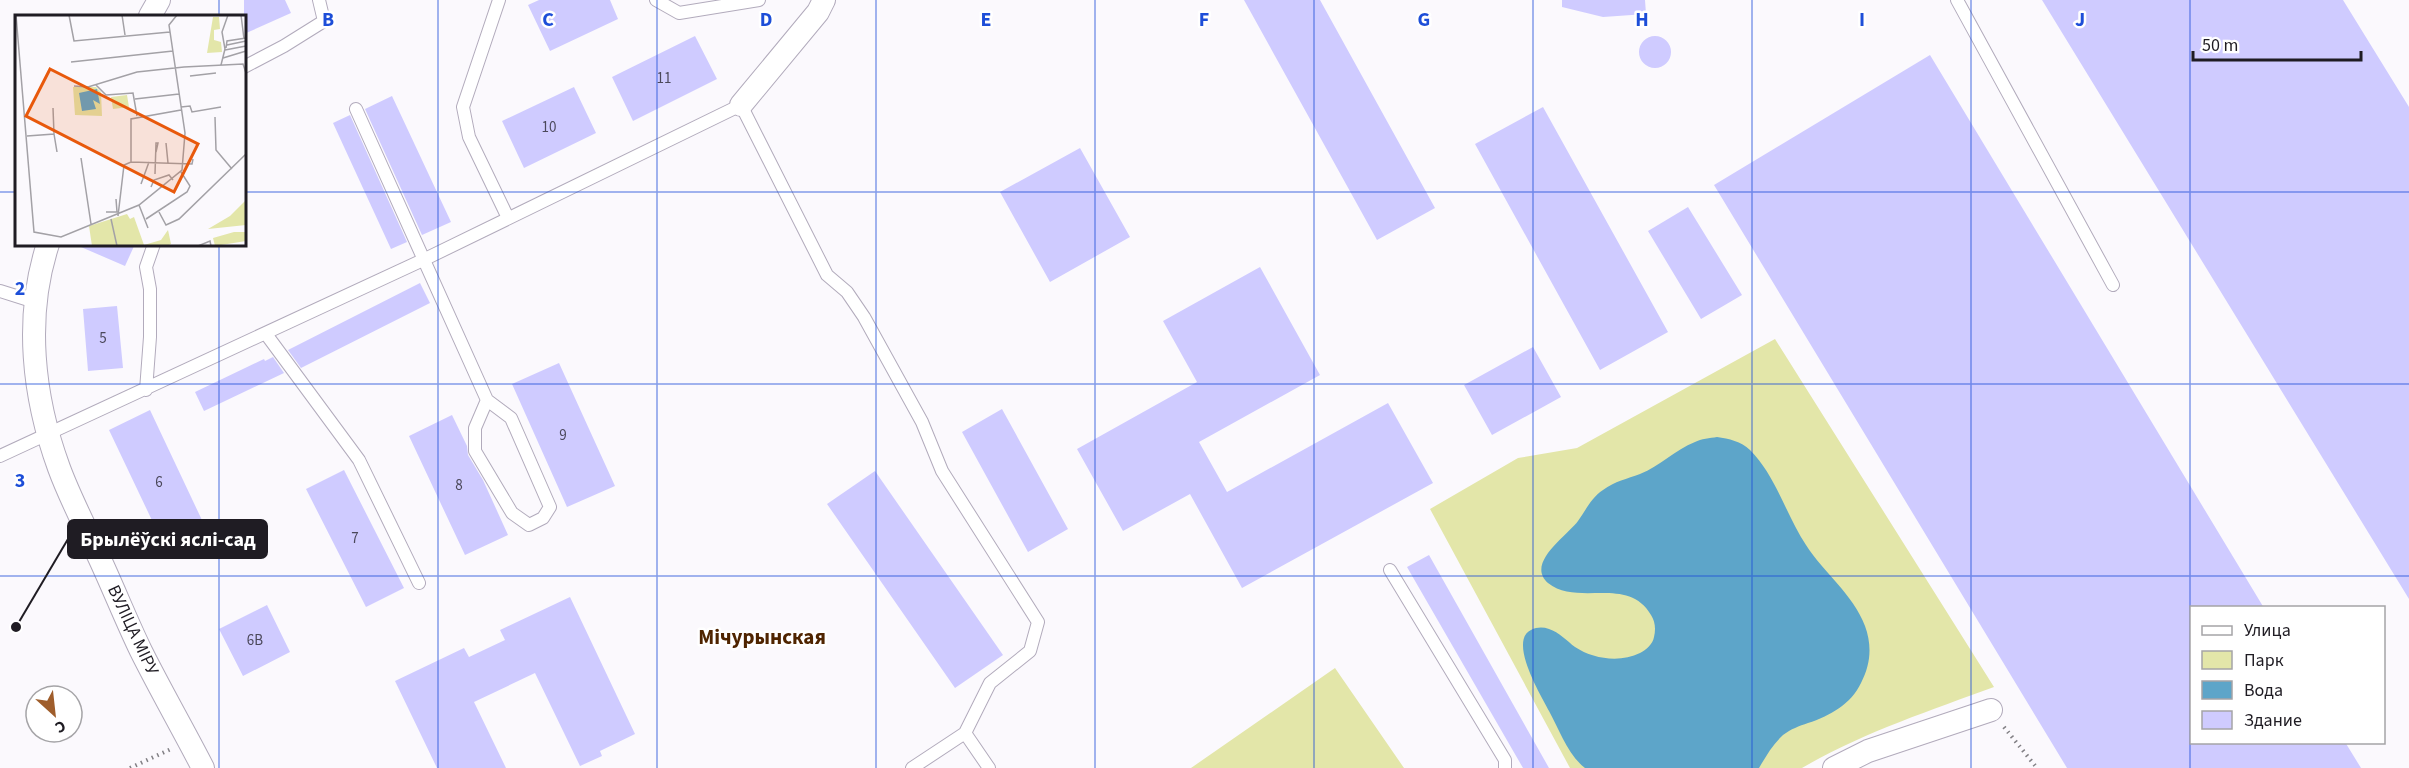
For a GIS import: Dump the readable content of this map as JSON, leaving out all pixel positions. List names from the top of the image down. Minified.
{"streets":{"street":["ВУЛІЦА МІРУ"]},"districts":["Мічурынская"],"places":["Брылёўскі яслі-сад"],"house_numbers":["11","10","5","9","6","8","7","6В"],"legend":["Улица","Парк","Вода","Здание"],"scale_bar":"50 m","north":"bottom right","grid":{"columns":["B","C","D","E","F","G","H","I","J"],"rows":["2","3"]}}
